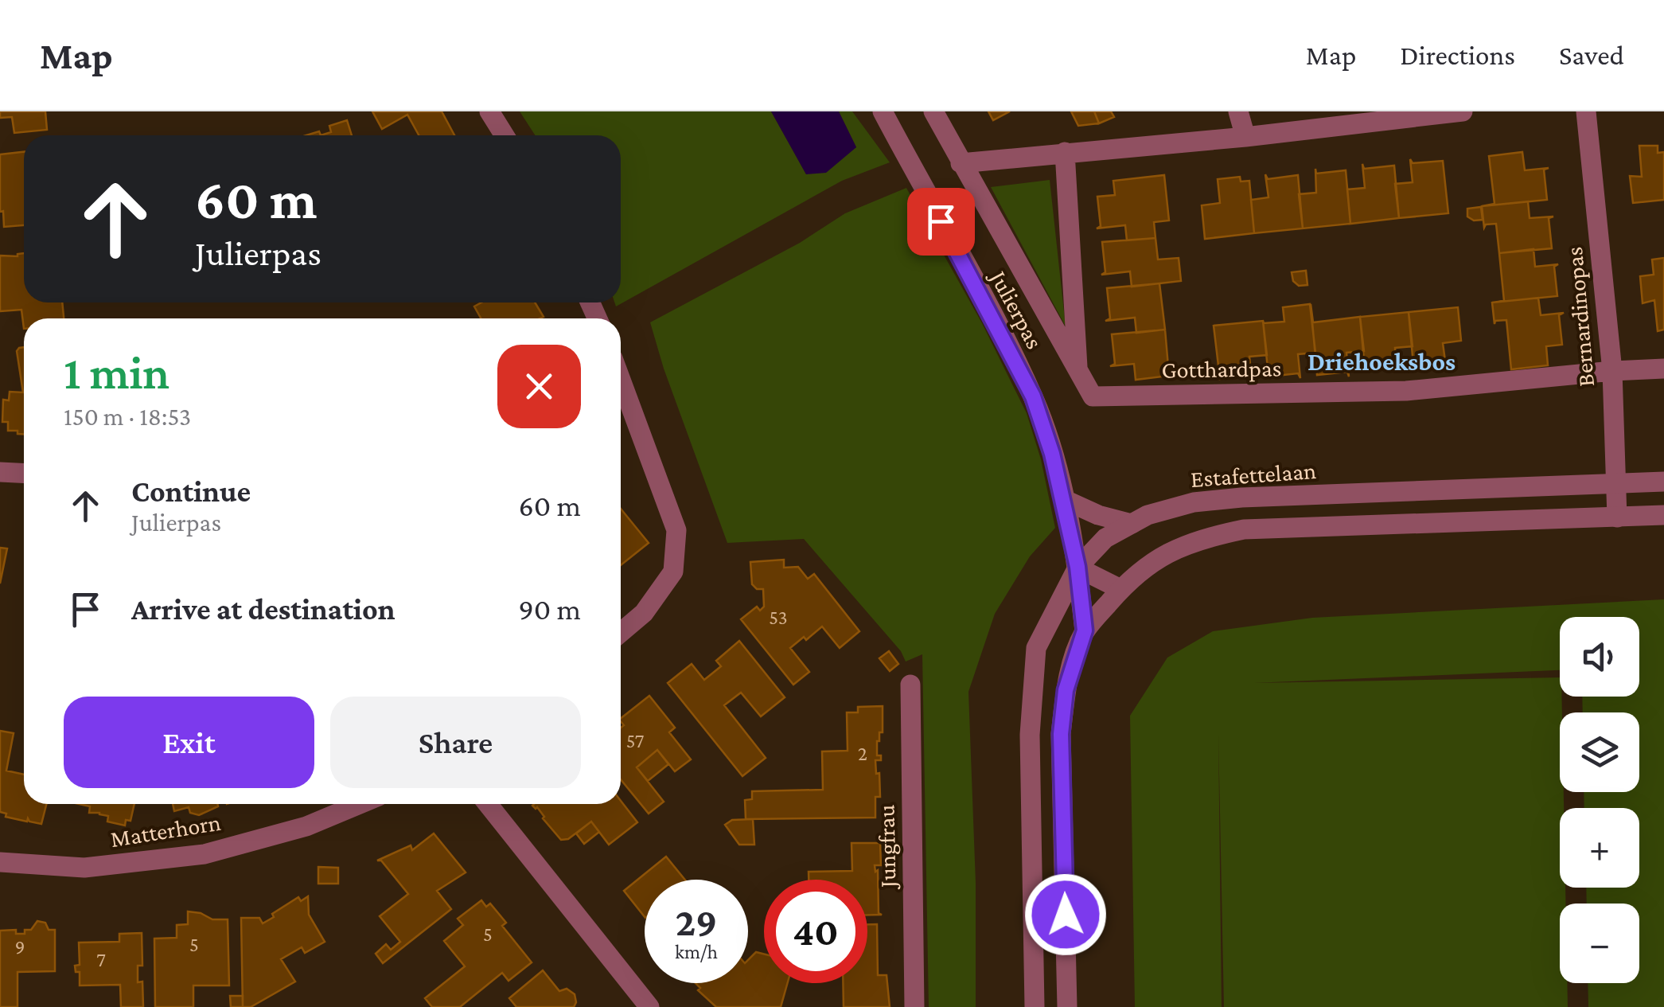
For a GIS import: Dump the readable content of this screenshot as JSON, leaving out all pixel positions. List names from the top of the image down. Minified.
{"streets":{"street":["Julierpas","Bernardinopas","Gotthardpas","Estafettelaan","Matterhorn","Jungfrau"]},"crossings":[["Julierpas","Estafettelaan"],["Bernardinopas","Gotthardpas"],["Bernardinopas","Estafettelaan"]],"districts":["Driehoeksbos"],"house_numbers":["53","57","2","5","5","9","7"],"page":{"header":"Map","nav":["Map","Directions","Saved"],"turn":["60 m","Julierpas"],"heading":["1 min","150 m · 18:53"],"list":[{"name":"Continue","note":"Julierpas","value":"60 m"},{"name":"Arrive at destination","value":"90 m"}],"map_buttons":["+","−"],"buttons":["Exit","Share"],"speed":"29 km/h","limit":"40"}}
